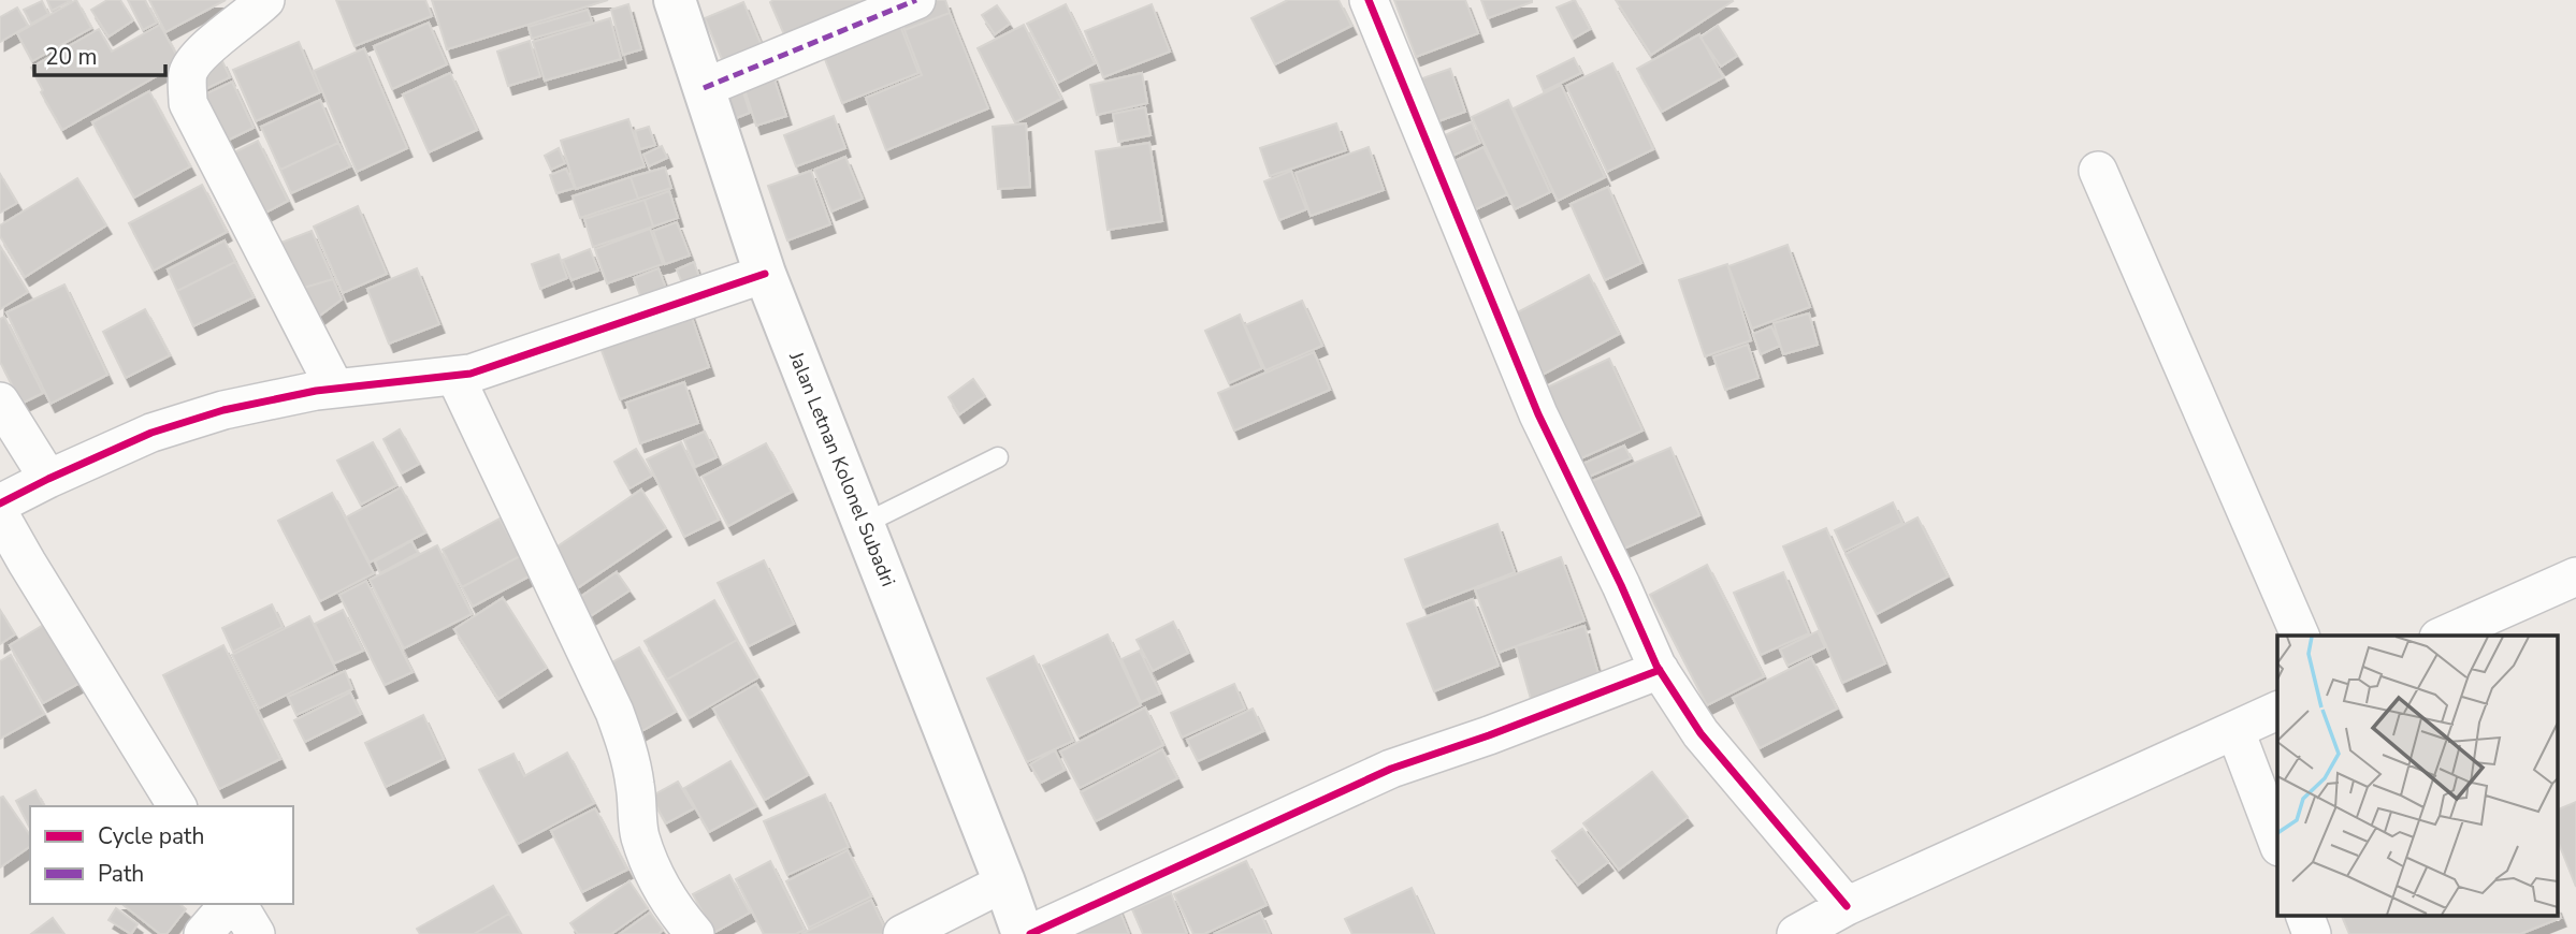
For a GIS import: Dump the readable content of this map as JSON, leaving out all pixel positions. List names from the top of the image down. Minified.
{"streets":{"main road":["Jalan Letnan Kolonel Subadri"]},"legend":["Cycle path","Path"],"scale_bar":"20 m"}
